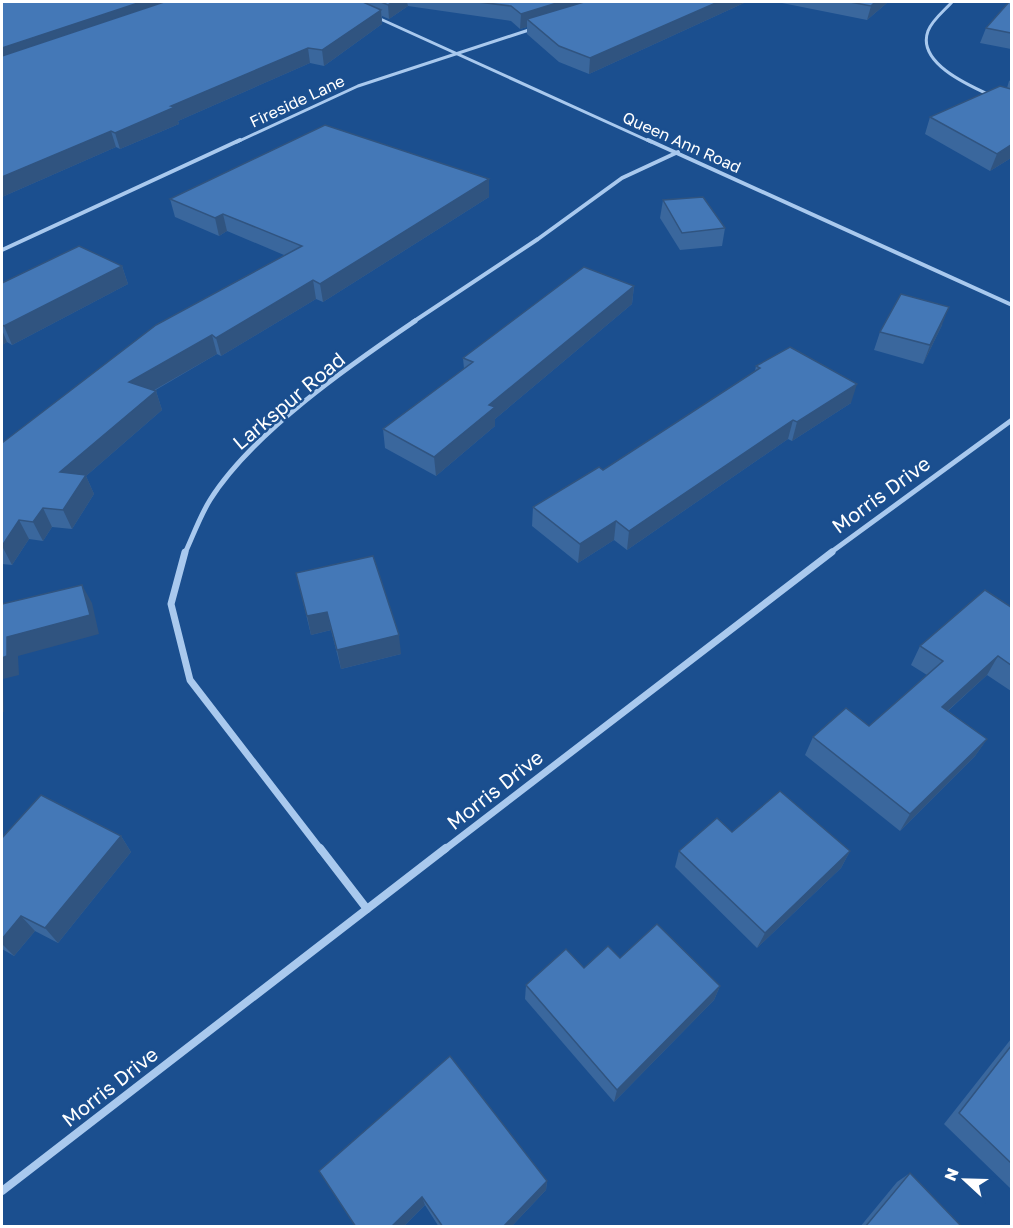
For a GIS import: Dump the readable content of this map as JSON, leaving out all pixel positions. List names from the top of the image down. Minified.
{"streets":{"street":["Fireside Lane","Queen Ann Road","Larkspur Road","Morris Drive"]},"crossings":[["Fireside Lane","Queen Ann Road"],["Queen Ann Road","Larkspur Road"],["Larkspur Road","Morris Drive"]],"north":"left"}
